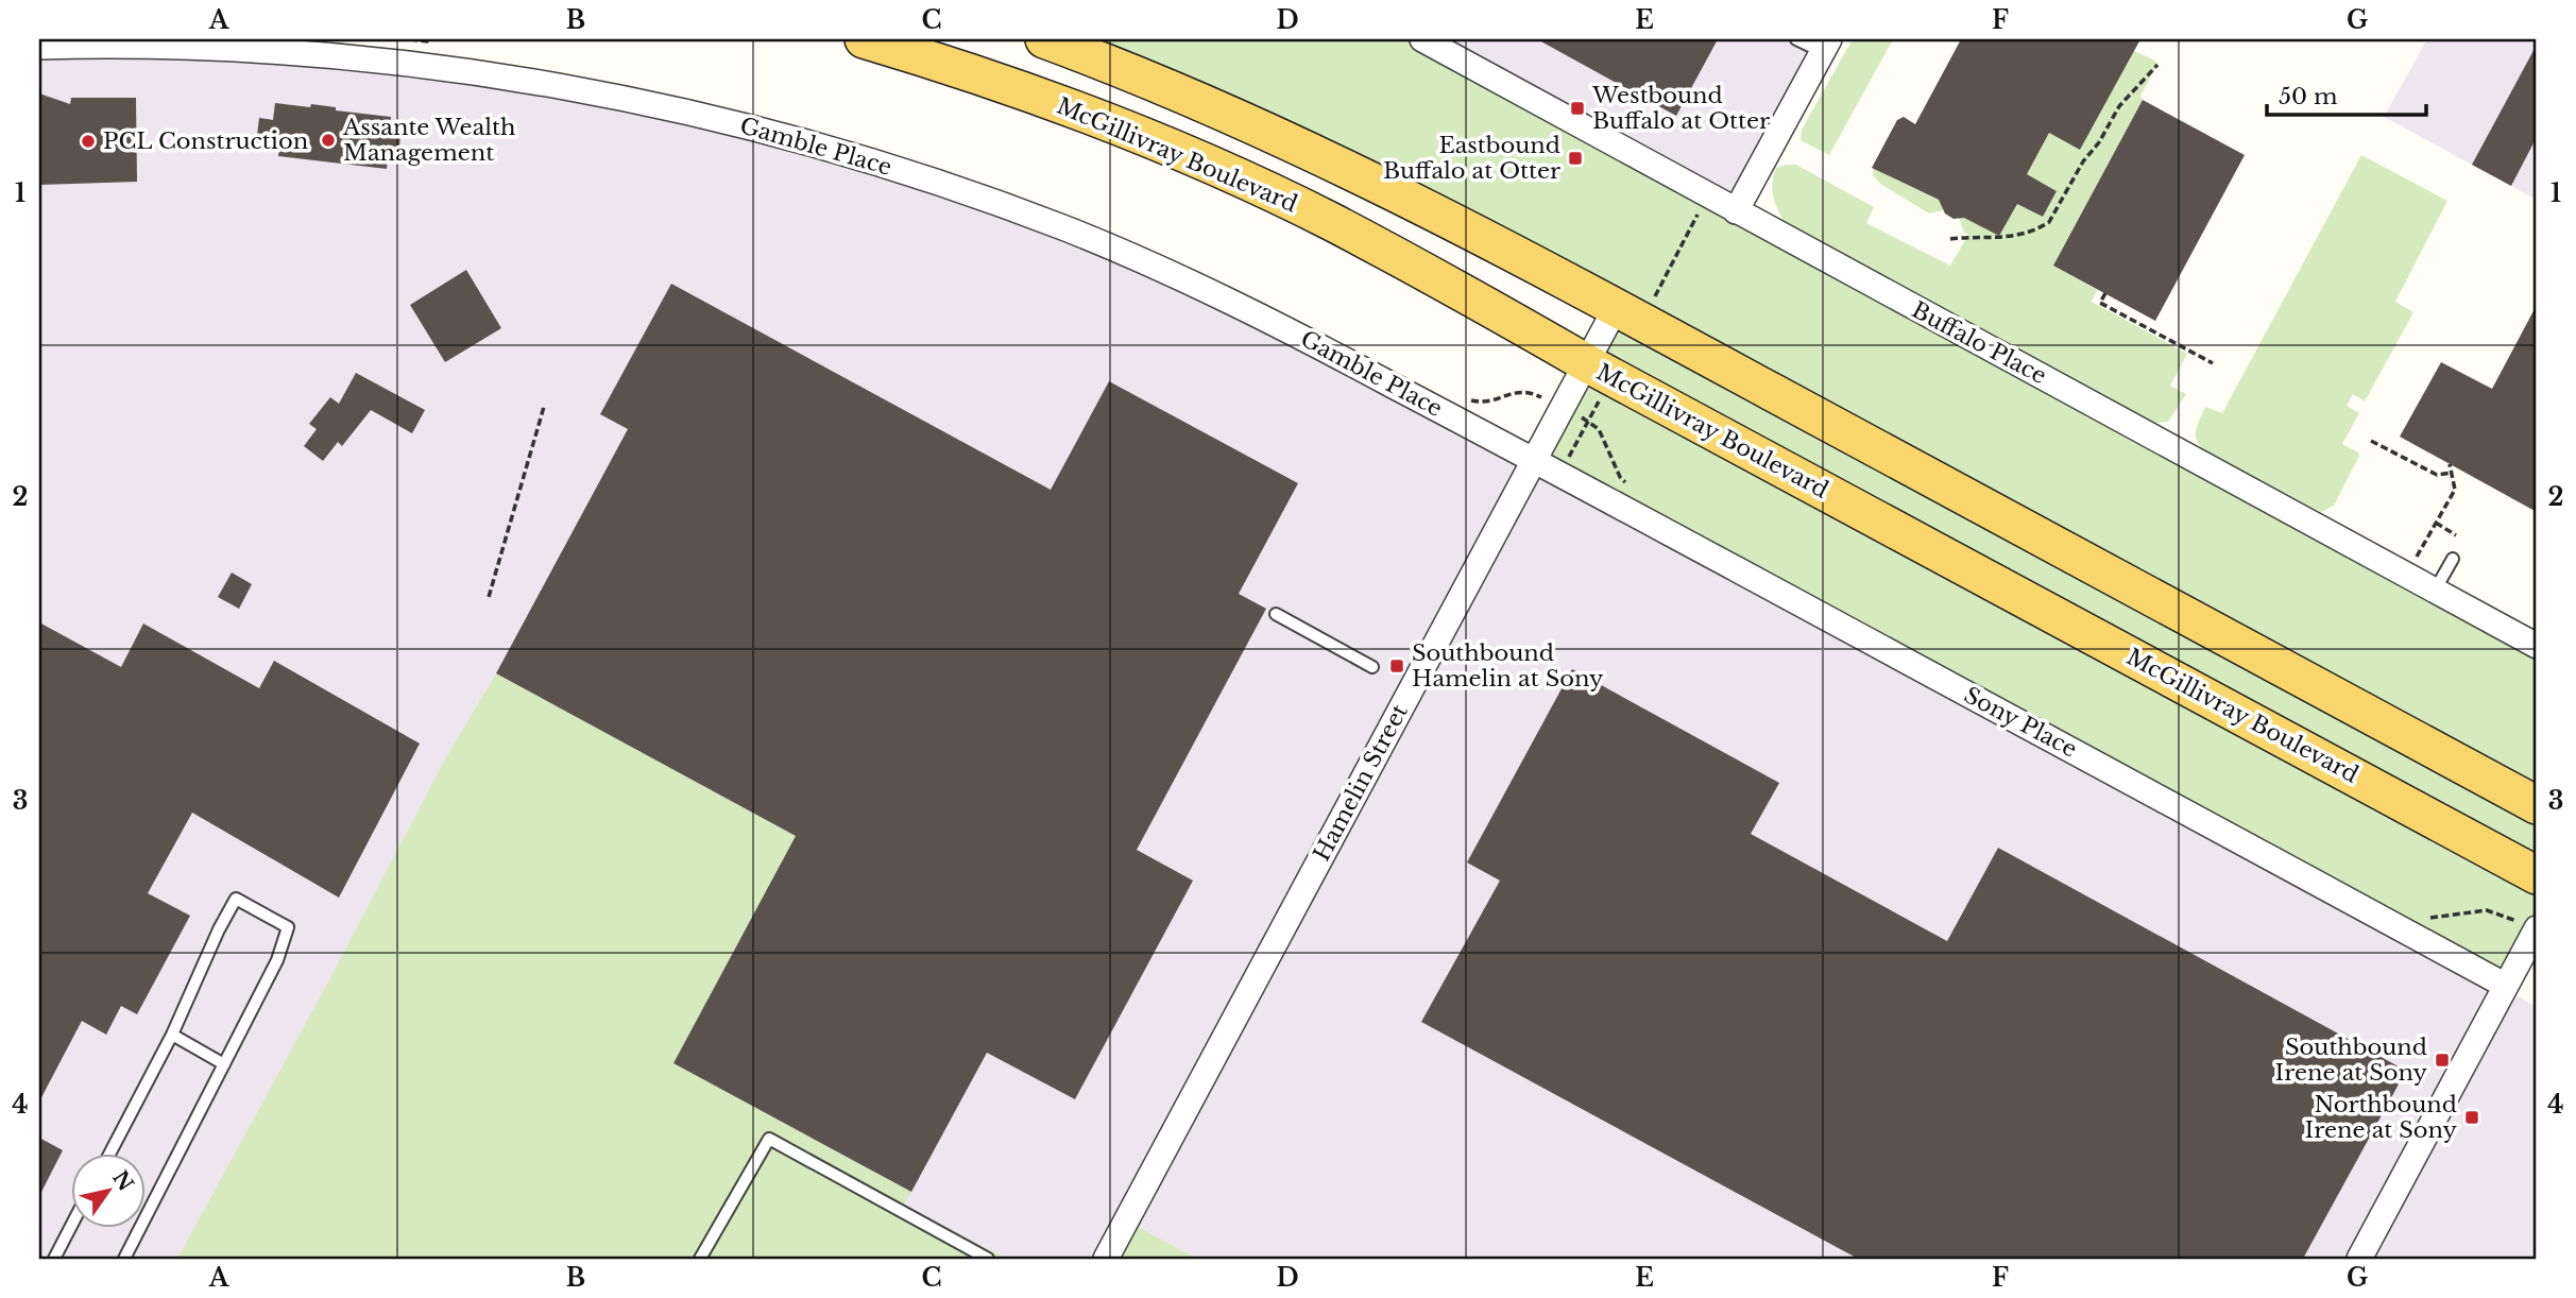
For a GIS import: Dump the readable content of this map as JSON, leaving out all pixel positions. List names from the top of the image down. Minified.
{"streets":{"main road":["McGillivray Boulevard"],"street":["Gamble Place","Buffalo Place","Sony Place","Hamelin Street"]},"crossings":[["Gamble Place","Sony Place"],["Gamble Place","Hamelin Street"],["McGillivray Boulevard","Hamelin Street"],["Sony Place","Hamelin Street"]],"places":{"transit":["Westbound Buffalo at Otter","Eastbound Buffalo at Otter","Southbound Hamelin at Sony","Southbound Irene at Sony","Northbound Irene at Sony"],"other":["Assante Wealth Management","PCL Construction"]},"scale_bar":"50 m","north":"top right","grid":{"columns":["A","B","C","D","E","F","G"],"rows":["1","2","3","4"]}}
